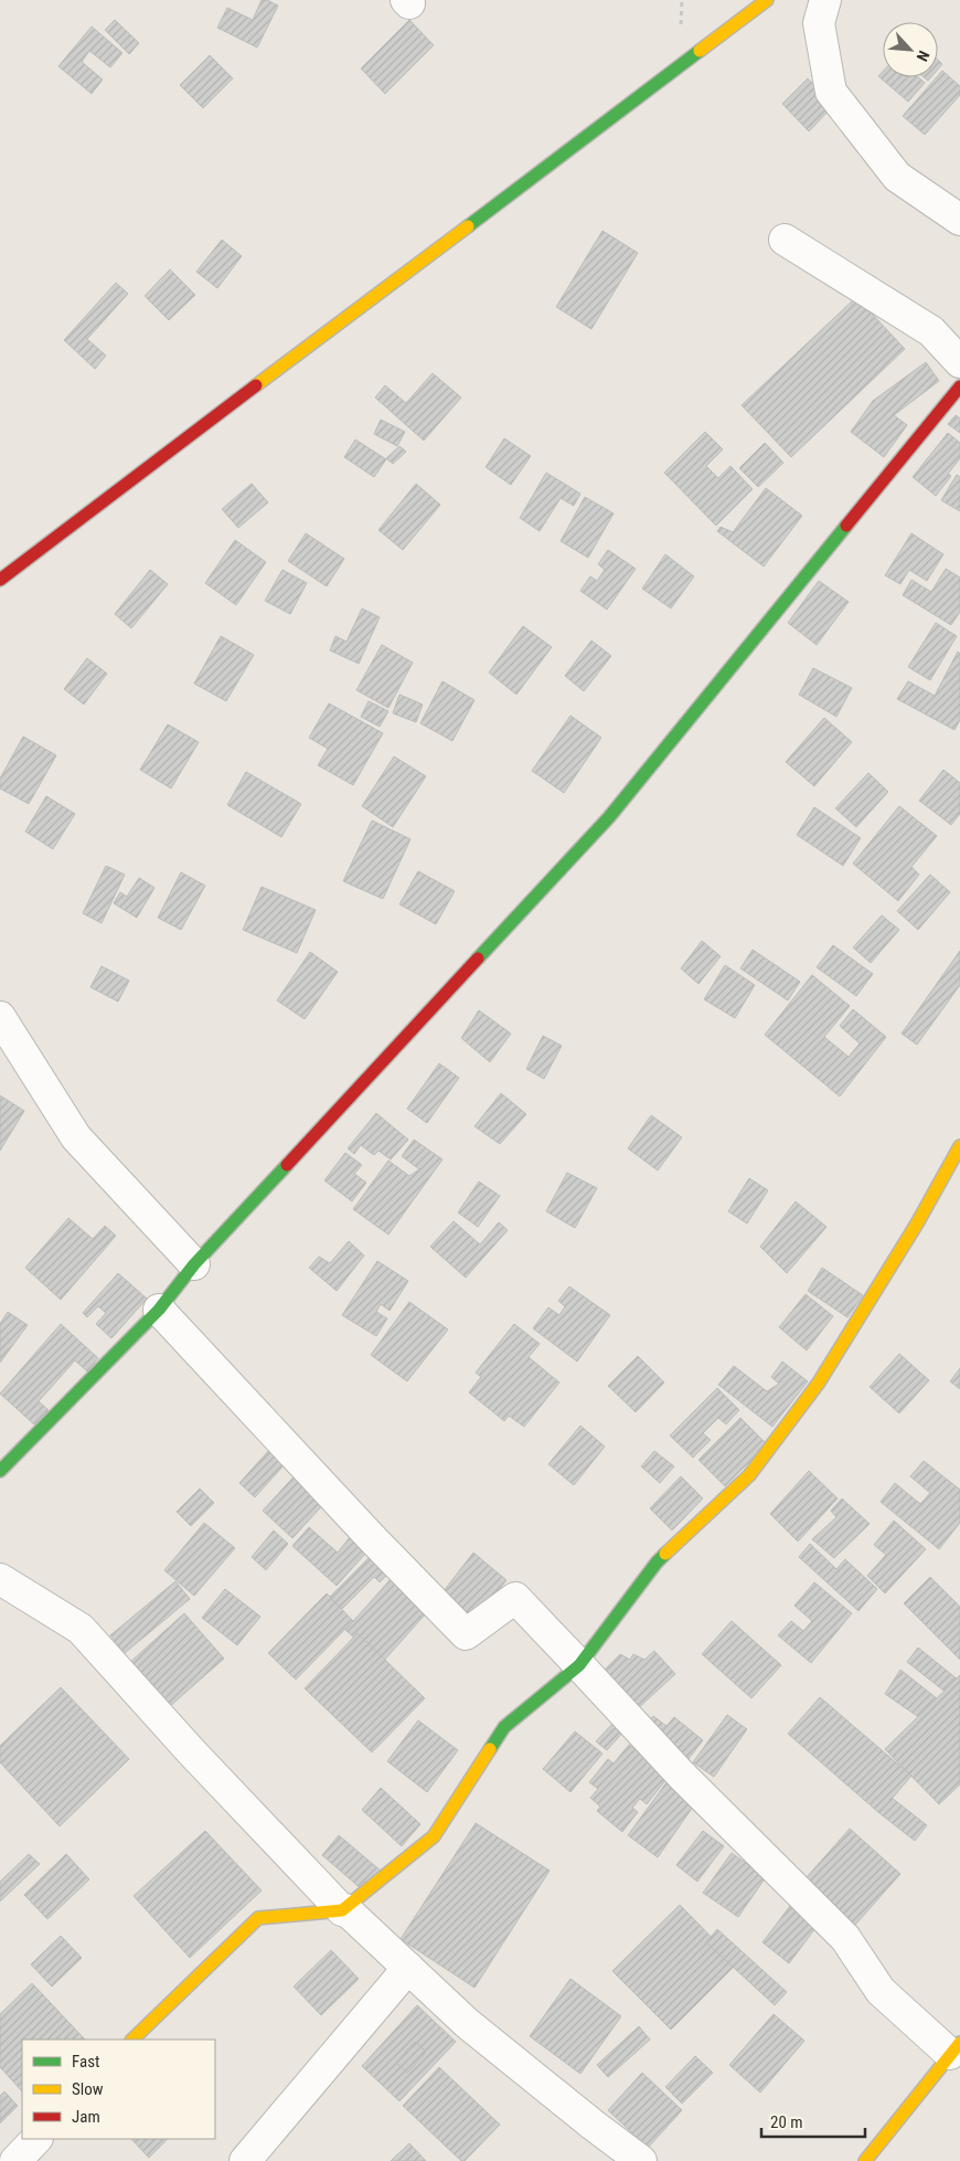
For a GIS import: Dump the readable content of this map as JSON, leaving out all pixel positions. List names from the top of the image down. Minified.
{"legend":["Fast","Slow","Jam"],"scale_bar":"20 m","north":"bottom right"}
